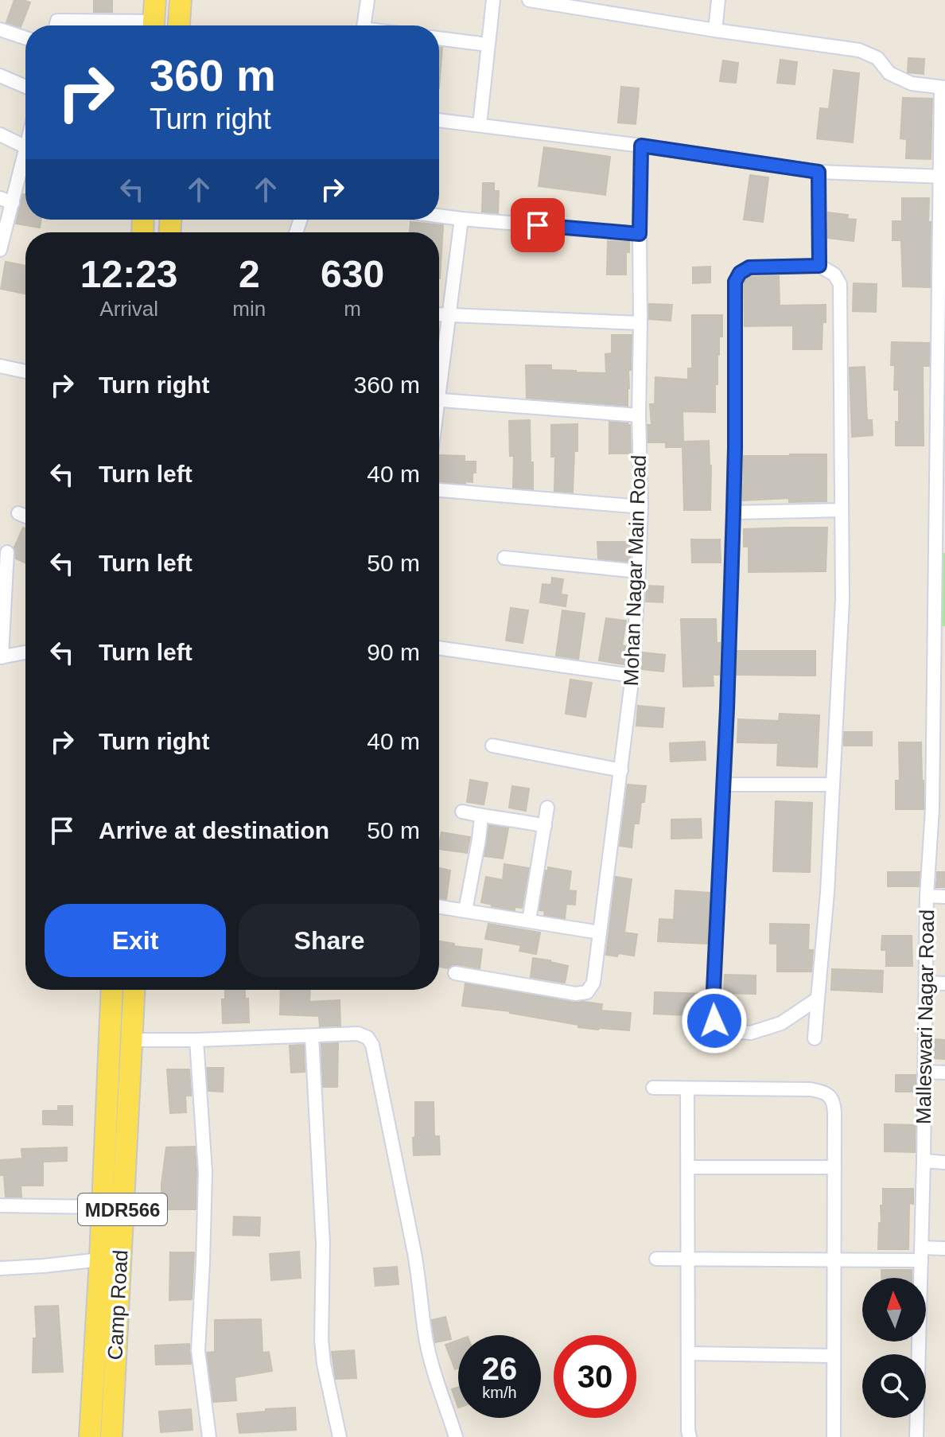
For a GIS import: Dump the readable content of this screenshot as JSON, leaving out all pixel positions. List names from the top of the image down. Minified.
{"streets":{"main road":["MDR566","Camp Road"],"street":["Mohan Nagar Main Road","Malleswari Nagar Road"]},"north":"top","page":{"turn":["360 m","Turn right"],"eta":["12:23","Arrival","2","min","630","m"],"list":[{"name":"Turn right","value":"360 m"},{"name":"Turn left","value":"40 m"},{"name":"Turn left","value":"50 m"},{"name":"Turn left","value":"90 m"},{"name":"Turn right","value":"40 m"},{"name":"Arrive at destination","value":"50 m"}],"buttons":["Exit","Share"],"speed":"26 km/h","limit":"30"}}
